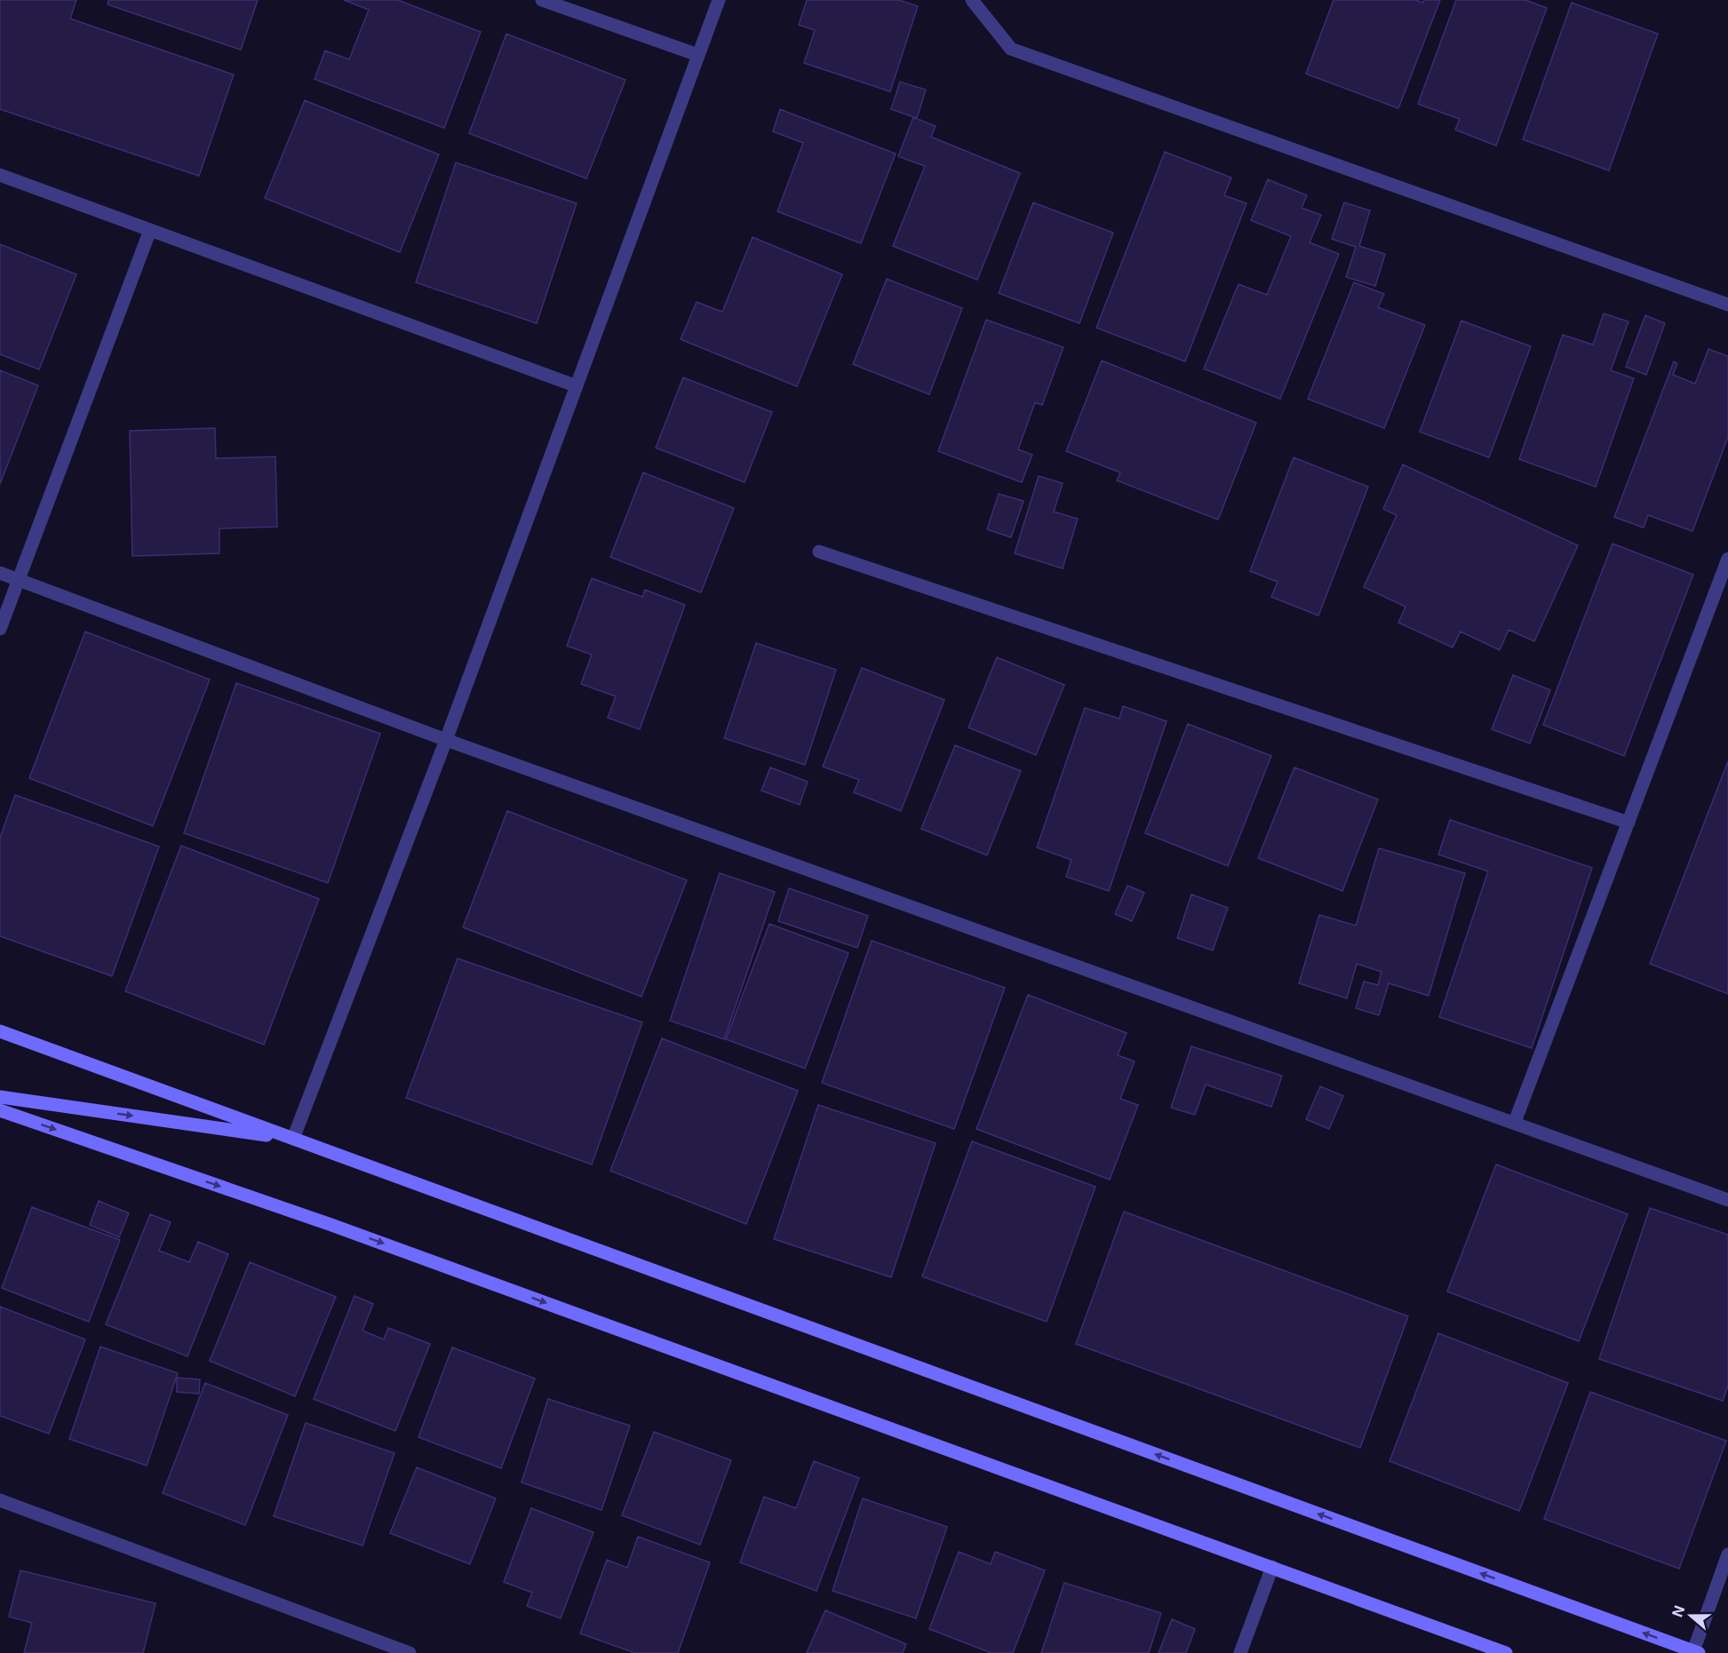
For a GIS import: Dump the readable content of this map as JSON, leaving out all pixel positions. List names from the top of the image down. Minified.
{"north":"left"}
